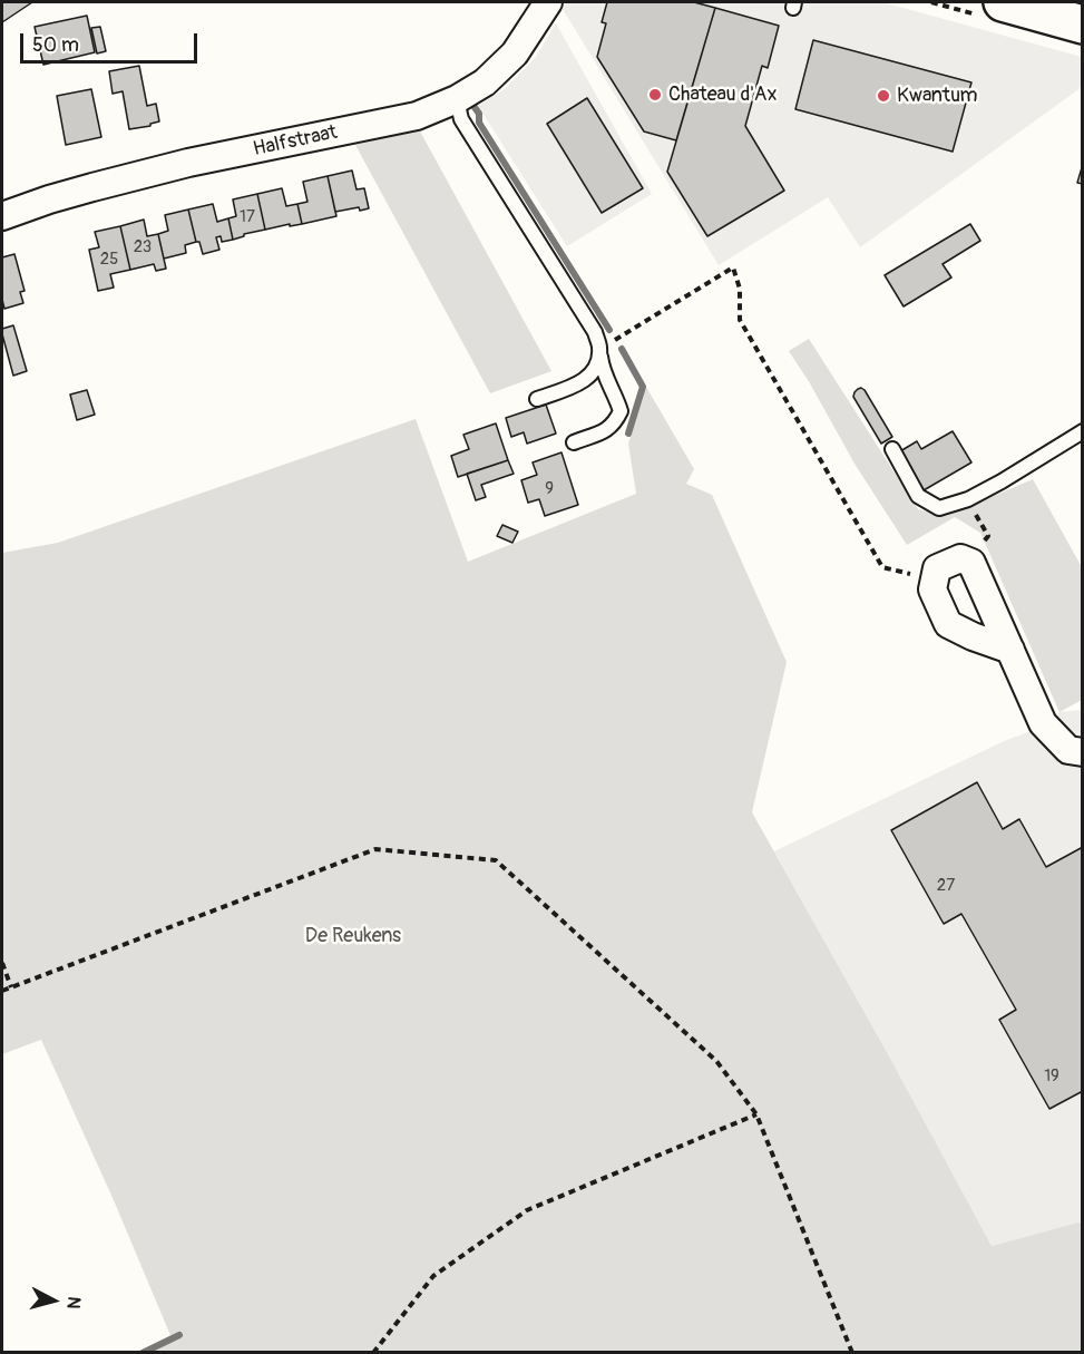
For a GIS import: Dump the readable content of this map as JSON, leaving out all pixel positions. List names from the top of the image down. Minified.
{"streets":{"street":["Halfstraat"]},"parks":["De Reukens"],"places":["Chateau d'Ax","Kwantum"],"house_numbers":["17","23","25","9","27","19"],"scale_bar":"50 m","north":"right"}
